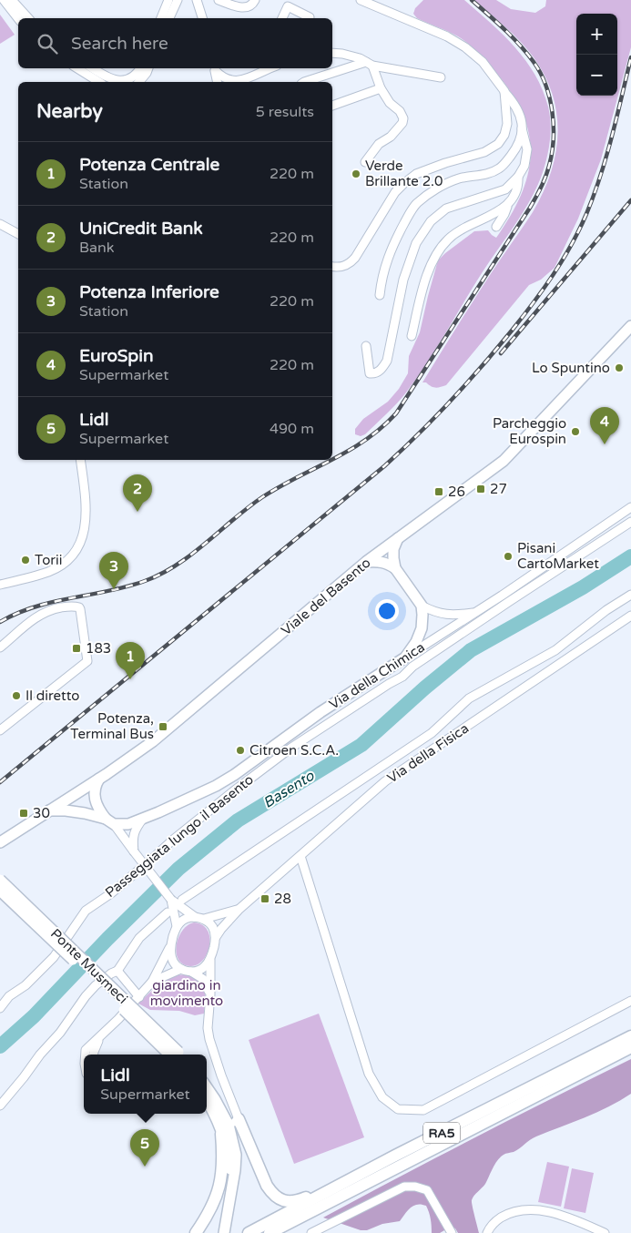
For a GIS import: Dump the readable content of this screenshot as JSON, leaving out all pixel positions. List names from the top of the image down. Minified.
{"streets":{"highway":["RA5"],"main road":["Viale del Basento","Via della Chimica","Ponte Musmeci"],"street":["Via della Fisica","Passeggiata lungo il Basento"]},"water":["Basento"],"parks":["giardino in movimento"],"places":{"other":["Verde Brillante 2.0","Lo Spuntino","Parcheggio Eurospin","Pisani CartoMarket","Torii","Il diretto","Citroen S.C.A."],"transit":["27","26","183","Potenza, Terminal Bus","30","28"]},"page":{"map_buttons":["+","−"],"search":"Search here","heading":["Nearby","5 results"],"list":[{"mark":"1","name":"Potenza Centrale","note":"Station","value":"220 m"},{"mark":"2","name":"UniCredit Bank","note":"Bank","value":"220 m"},{"mark":"3","name":"Potenza Inferiore","note":"Station","value":"220 m"},{"mark":"4","name":"EuroSpin","note":"Supermarket","value":"220 m"},{"mark":"5","name":"Lidl","note":"Supermarket","value":"490 m"}],"pins":["4","2","3","1","5"],"popup":["Lidl","Supermarket"]}}
